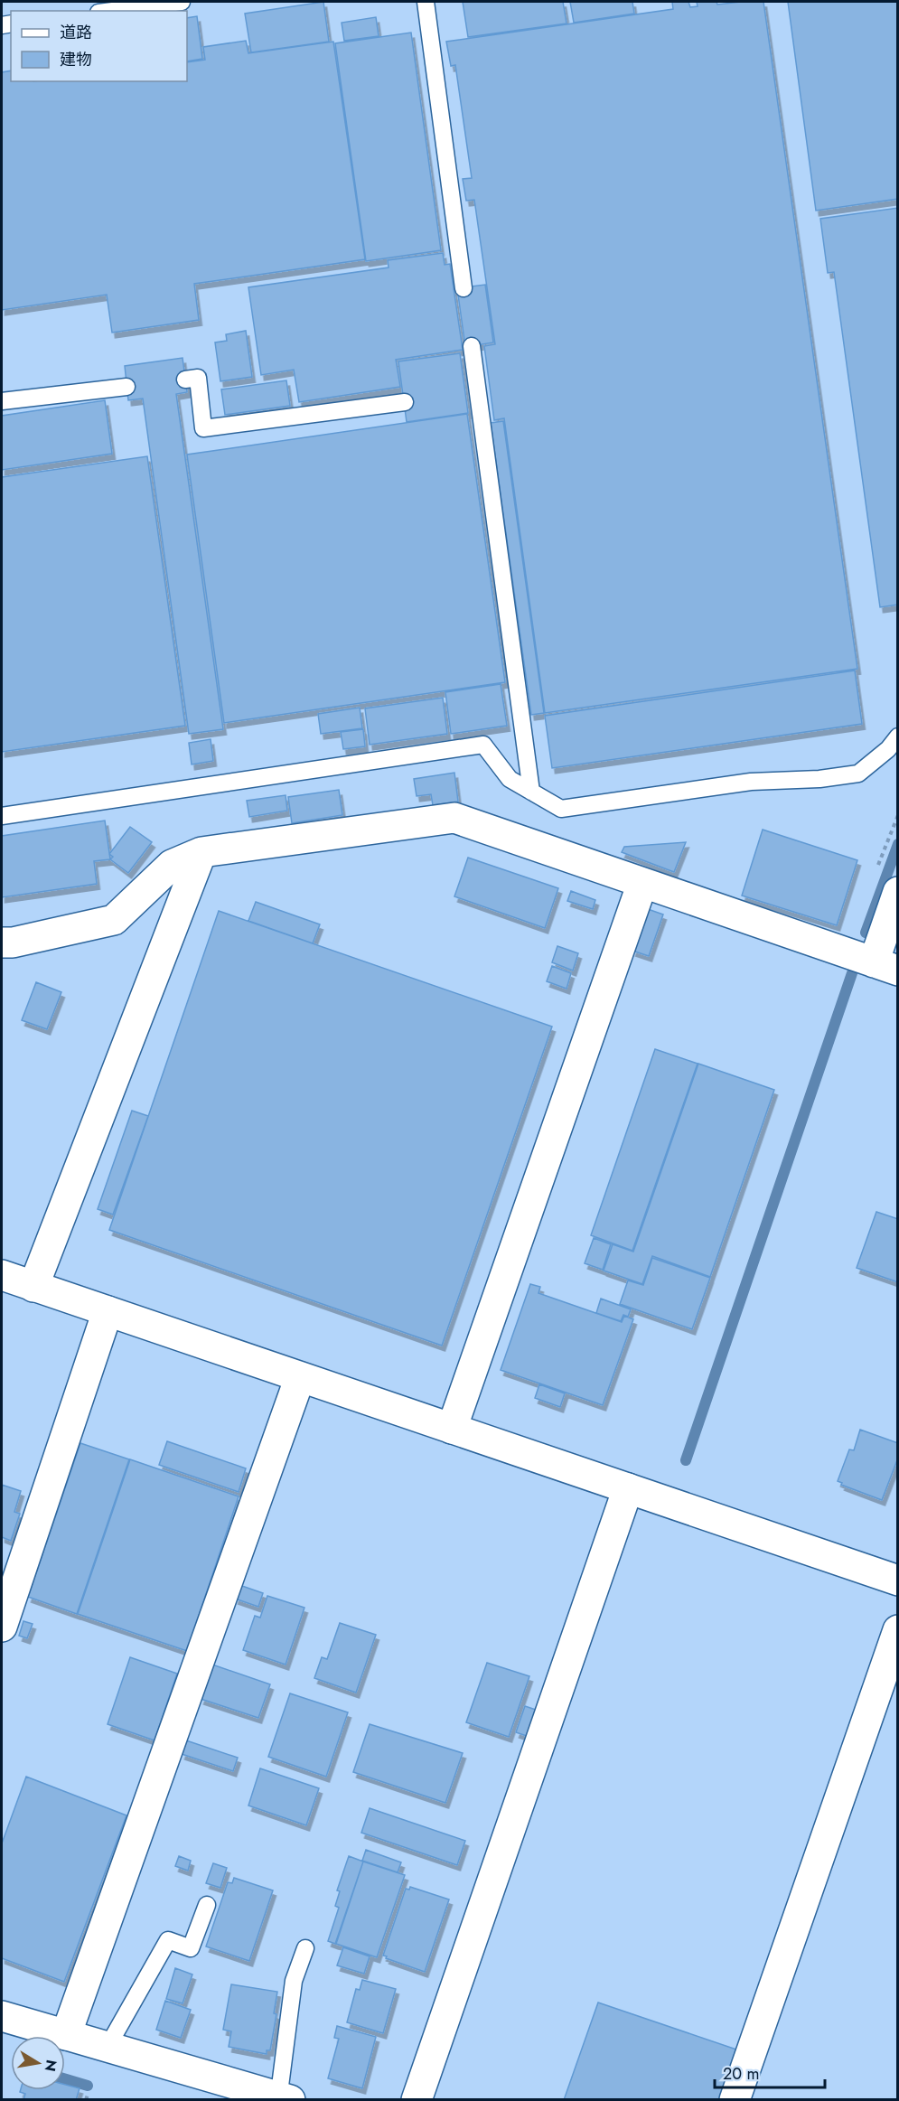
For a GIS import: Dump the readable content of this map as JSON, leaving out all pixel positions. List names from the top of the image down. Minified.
{"legend":["道路","建物"],"scale_bar":"20 m","north":"right"}
